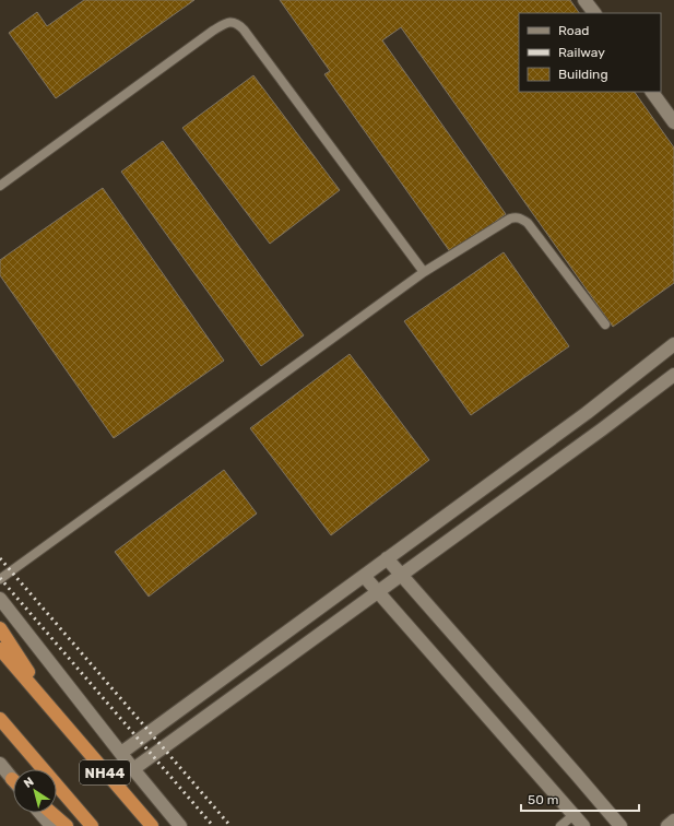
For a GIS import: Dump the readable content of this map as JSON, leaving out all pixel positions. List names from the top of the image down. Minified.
{"streets":{"highway":["NH44"]},"legend":["Road","Railway","Building"],"scale_bar":"50 m","north":"top left"}
